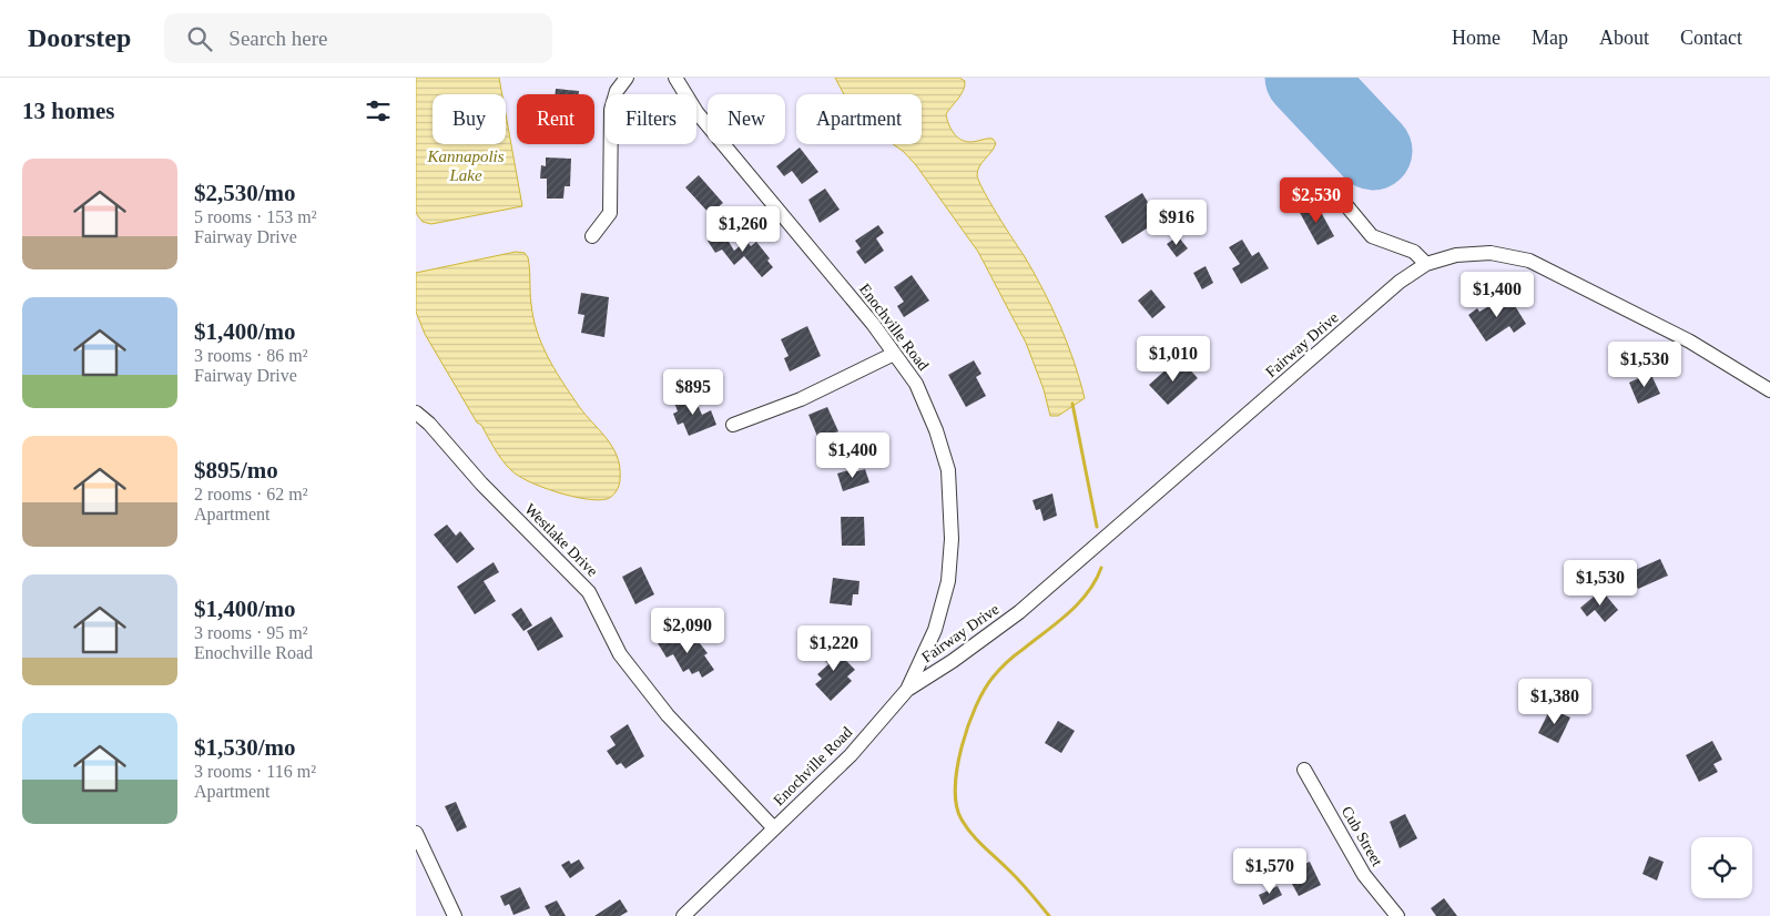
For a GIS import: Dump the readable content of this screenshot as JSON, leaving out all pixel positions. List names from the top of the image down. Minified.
{"streets":{"street":["Enochville Road","Fairway Drive","Westlake Drive","Cub Street"]},"crossings":[["Enochville Road","Fairway Drive"],["Enochville Road","Westlake Drive"]],"water":["Kannapolis Lake"],"page":{"header":"Doorstep","search":"Search here","nav":["Home","Map","About","Contact"],"heading":"13 homes","chip":["Buy","Rent","Filters","New","Apartment"],"list":[{"name":"$2,530/mo","note":"5 rooms · 153 m² · Fairway Drive"},{"name":"$1,400/mo","note":"3 rooms · 86 m² · Fairway Drive"},{"name":"$895/mo","note":"2 rooms · 62 m² · Apartment"},{"name":"$1,400/mo","note":"3 rooms · 95 m² · Enochville Road"},{"name":"$1,530/mo","note":"3 rooms · 116 m² · Apartment"}],"price":["$2,530","$916","$1,260","$1,400","$1,010","$1,530","$895","$1,400","$1,530","$2,090","$1,220","$1,380","$1,570"]}}
